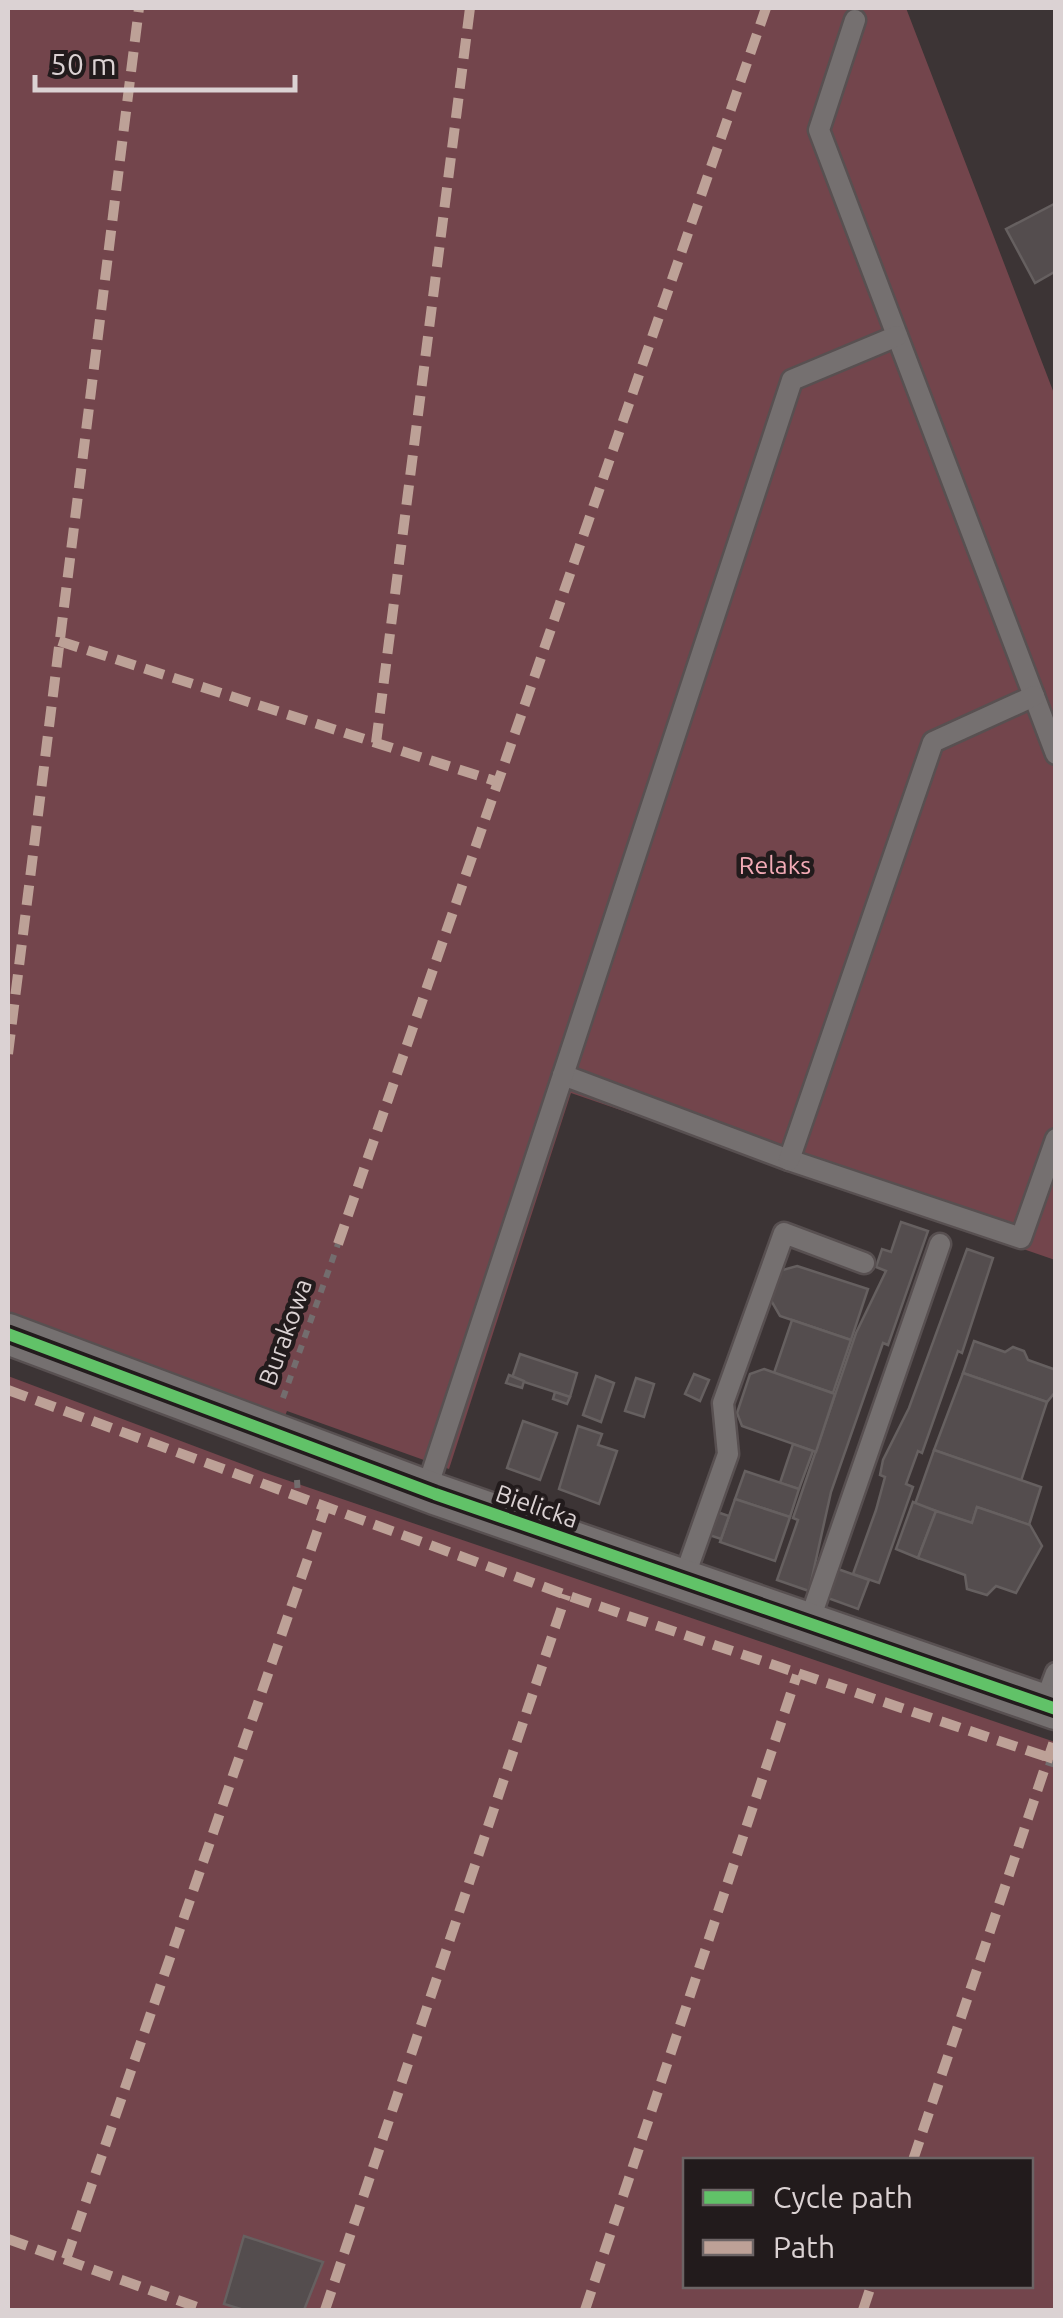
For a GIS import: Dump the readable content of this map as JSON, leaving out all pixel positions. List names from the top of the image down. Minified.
{"streets":{"street":["Bielicka"],"path":["Burakowa"]},"crossings":[["Burakowa","Bielicka"]],"parks":["Relaks"],"legend":["Cycle path","Path"],"scale_bar":"50 m"}
